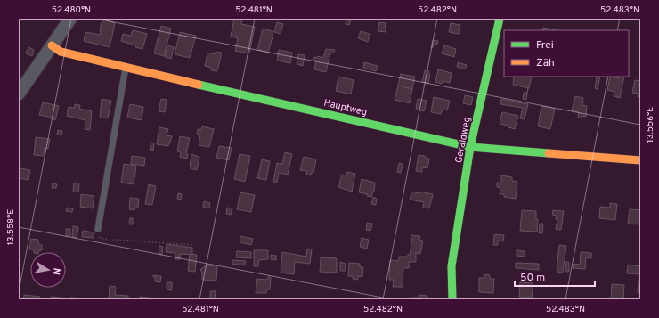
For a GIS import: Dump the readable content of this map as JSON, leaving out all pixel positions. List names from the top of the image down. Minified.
{"streets":{"street":["Hauptweg","Geraldweg"]},"crossings":[["Hauptweg","Geraldweg"]],"legend":["Frei","Zäh"],"scale_bar":"50 m","north":"right","coordinates":["52.480°N","52.481°N","52.482°N","52.483°N","13.556°E","13.558°E"]}
